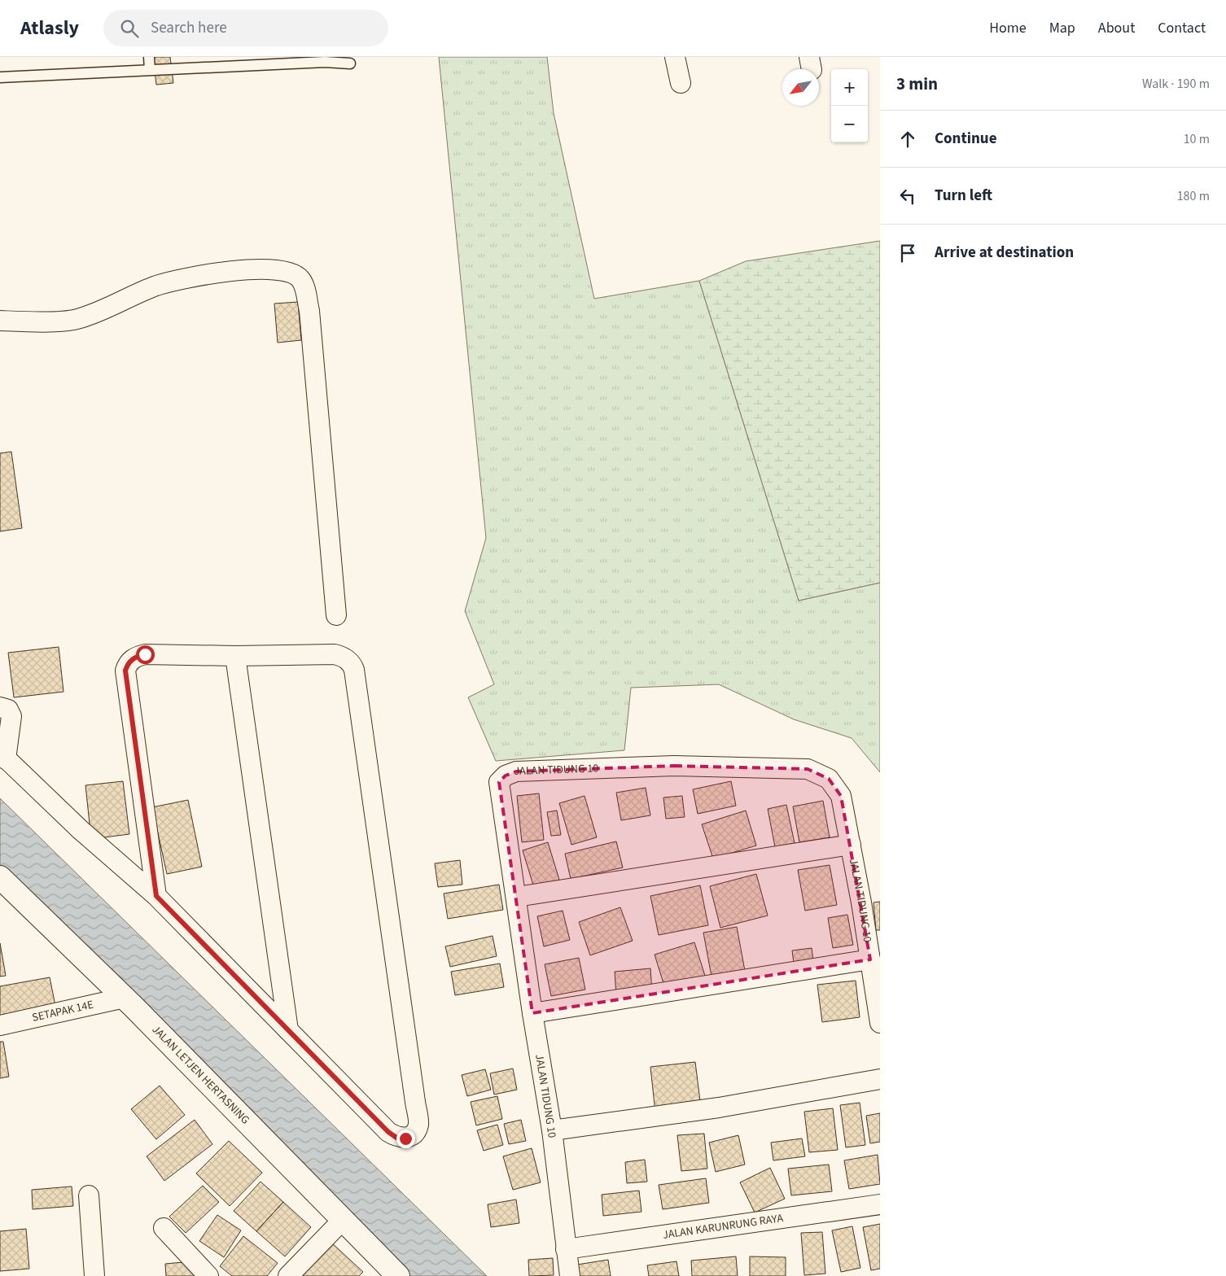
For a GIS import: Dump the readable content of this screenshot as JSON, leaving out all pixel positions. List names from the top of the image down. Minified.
{"streets":{"street":["JALAN TIDUNG 10","SETAPAK 14E","JALAN LETJEN HERTASNING","JALAN KARUNRUNG RAYA"]},"crossings":[["JALAN TIDUNG 10","JALAN KARUNRUNG RAYA"],["SETAPAK 14E","JALAN LETJEN HERTASNING"]],"north":"bottom left","page":{"header":"Atlasly","search":"Search here","nav":["Home","Map","About","Contact"],"heading":["3 min","Walk · 190 m"],"map_buttons":["+","−"],"list":[["Continue","10 m"],["Turn left","180 m"],"Arrive at destination"]}}
